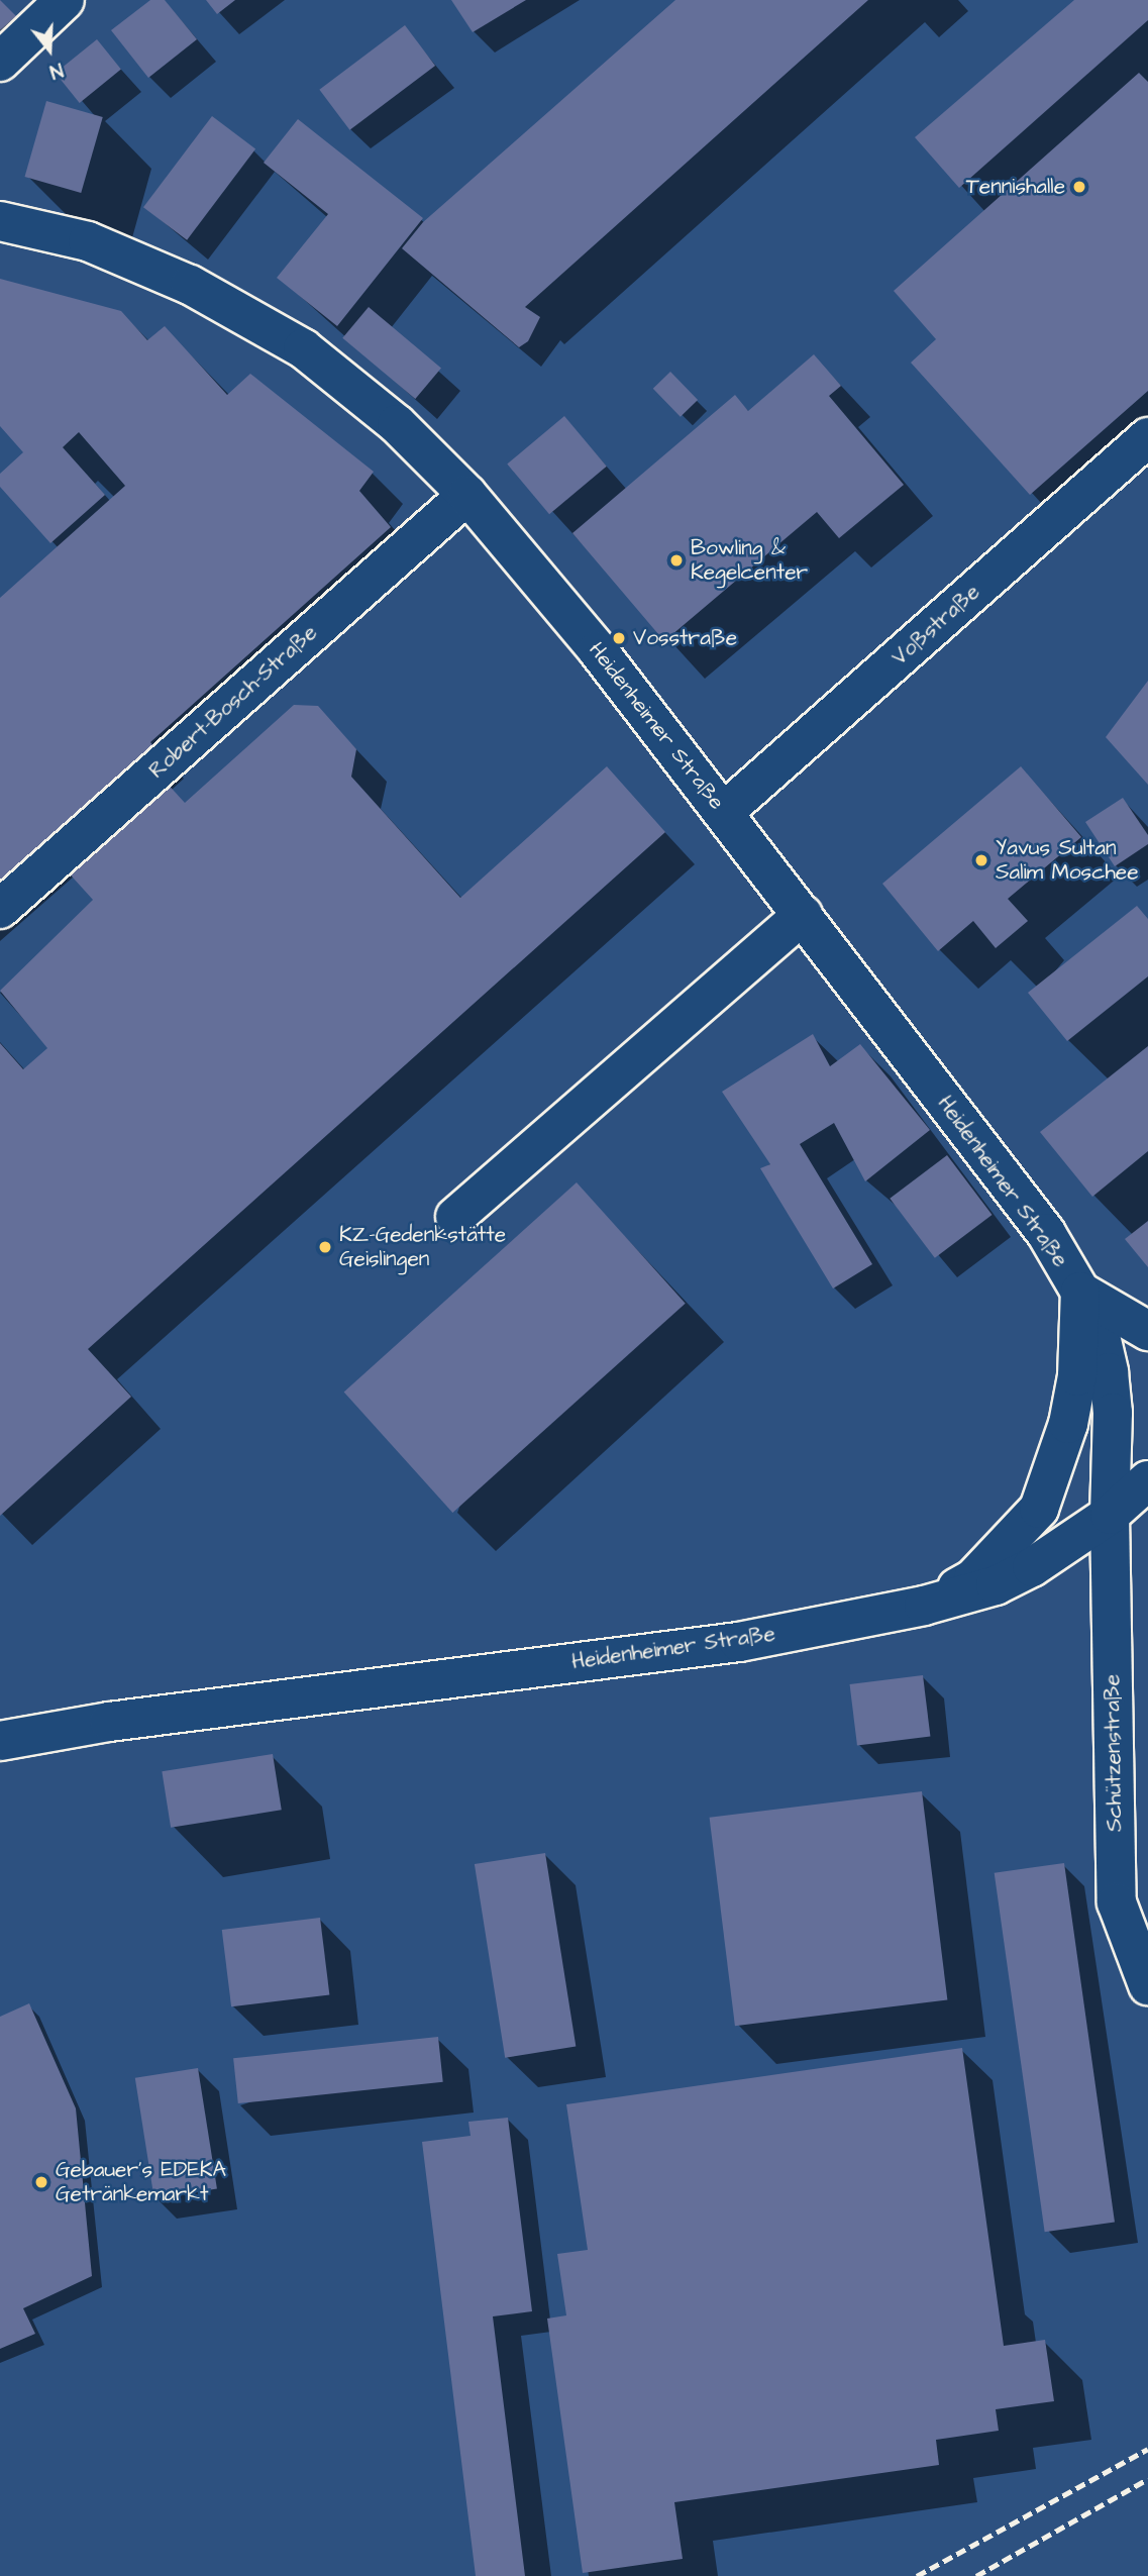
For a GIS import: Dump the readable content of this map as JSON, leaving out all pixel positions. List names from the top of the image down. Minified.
{"streets":{"street":["Voßstraße","Robert-Bosch-Straße","Heidenheimer Straße","Schützenstraße"]},"crossings":[["Voßstraße","Heidenheimer Straße"],["Robert-Bosch-Straße","Heidenheimer Straße"],["Heidenheimer Straße","Schützenstraße"]],"places":["Tennishalle","Bowling & Kegelcenter","Vosstraße","Yavus Sultan Salim Moschee","KZ-Gedenkstätte Geislingen","Gebauer's EDEKA Getränkemarkt"],"north":"bottom"}
